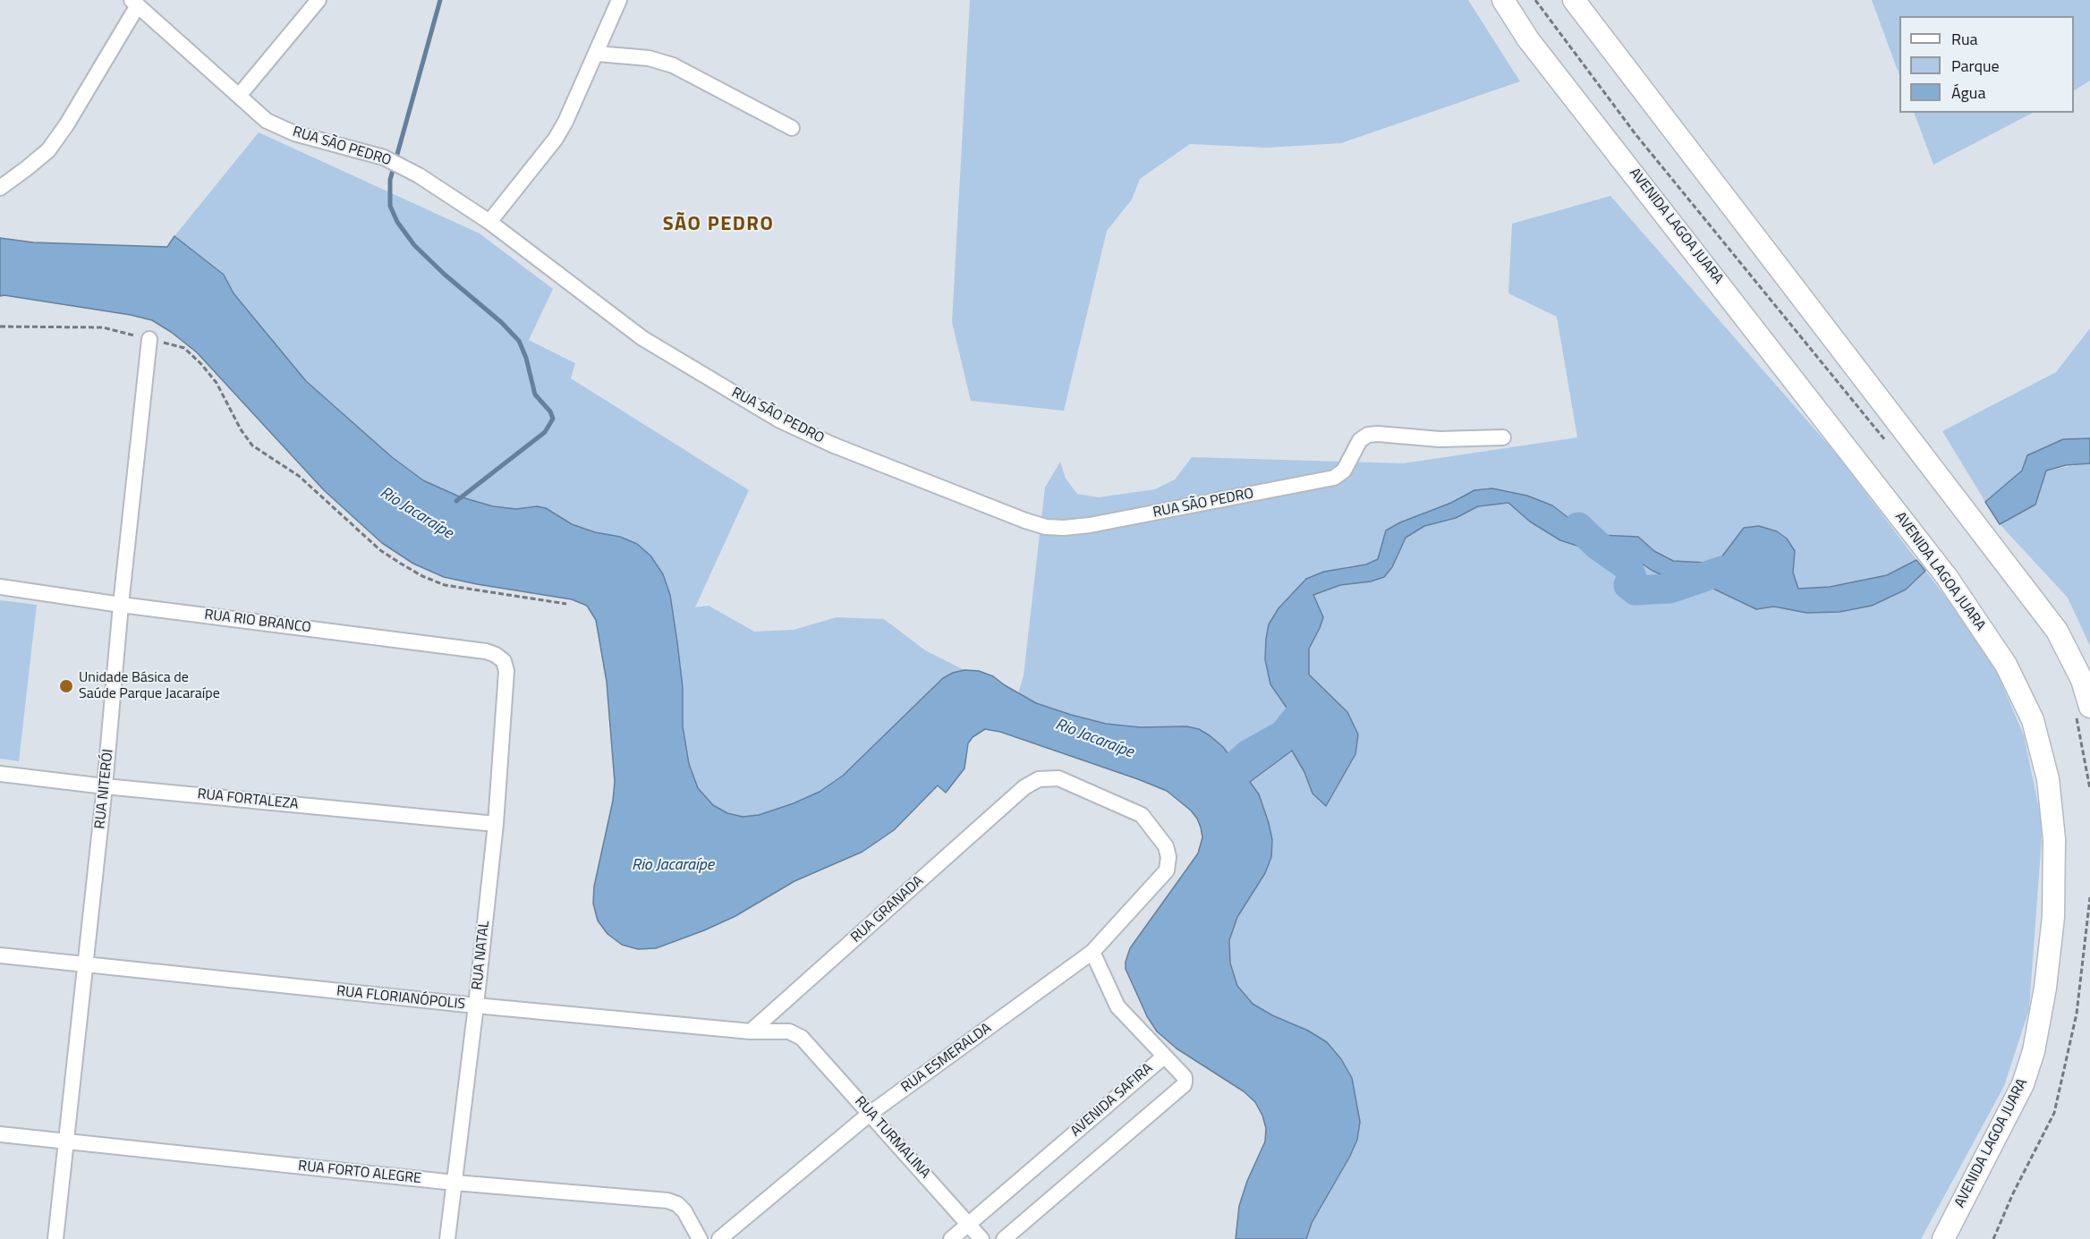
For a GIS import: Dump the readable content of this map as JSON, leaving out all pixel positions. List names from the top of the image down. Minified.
{"streets":{"main road":["AVENIDA LAGOA JUARA"],"street":["RUA SÃO PEDRO","RUA RIO BRANCO","RUA NITERÓI","RUA FORTALEZA","RUA GRANADA","RUA NATAL","RUA FLORIANÓPOLIS","RUA ESMERALDA","AVENIDA SAFIRA","RUA TURMALINA","RUA FORTO ALEGRE"]},"crossings":[["RUA RIO BRANCO","RUA NITERÓI"],["RUA RIO BRANCO","RUA NATAL"],["RUA NITERÓI","RUA FORTALEZA"],["RUA NITERÓI","RUA FLORIANÓPOLIS"],["RUA NITERÓI","RUA FORTO ALEGRE"],["RUA FORTALEZA","RUA NATAL"],["RUA GRANADA","RUA FLORIANÓPOLIS"],["RUA GRANADA","RUA ESMERALDA"],["RUA NATAL","RUA FLORIANÓPOLIS"],["RUA NATAL","RUA FORTO ALEGRE"],["RUA FLORIANÓPOLIS","RUA TURMALINA"],["RUA ESMERALDA","RUA TURMALINA"],["AVENIDA SAFIRA","RUA TURMALINA"]],"districts":["SÃO PEDRO"],"water":["Rio Jacaraípe"],"places":["Unidade Básica de Saúde Parque Jacaraípe"],"legend":["Rua","Parque","Água"]}
